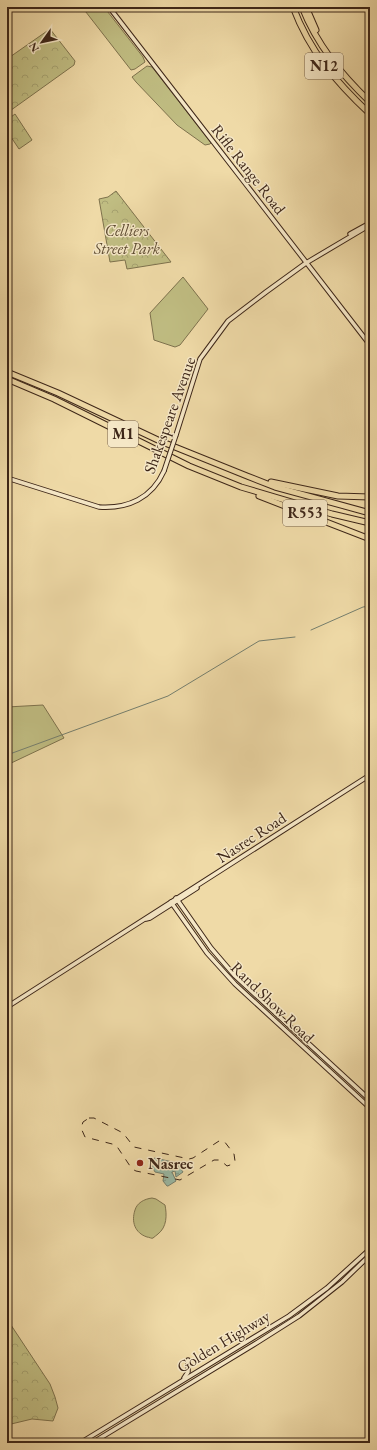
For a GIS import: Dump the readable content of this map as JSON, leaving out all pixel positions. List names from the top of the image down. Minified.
{"streets":{"highway":["N12","M1","R553"],"main road":["Rifle Range Road","Shakespeare Avenue","Nasrec Road","Rand Show Road","Golden Highway"]},"crossings":[["Rifle Range Road","Shakespeare Avenue"],["M1","R553"],["Nasrec Road","Rand Show Road"]],"parks":["Celliers Street Park"],"places":["Nasrec"],"north":"bottom left"}
